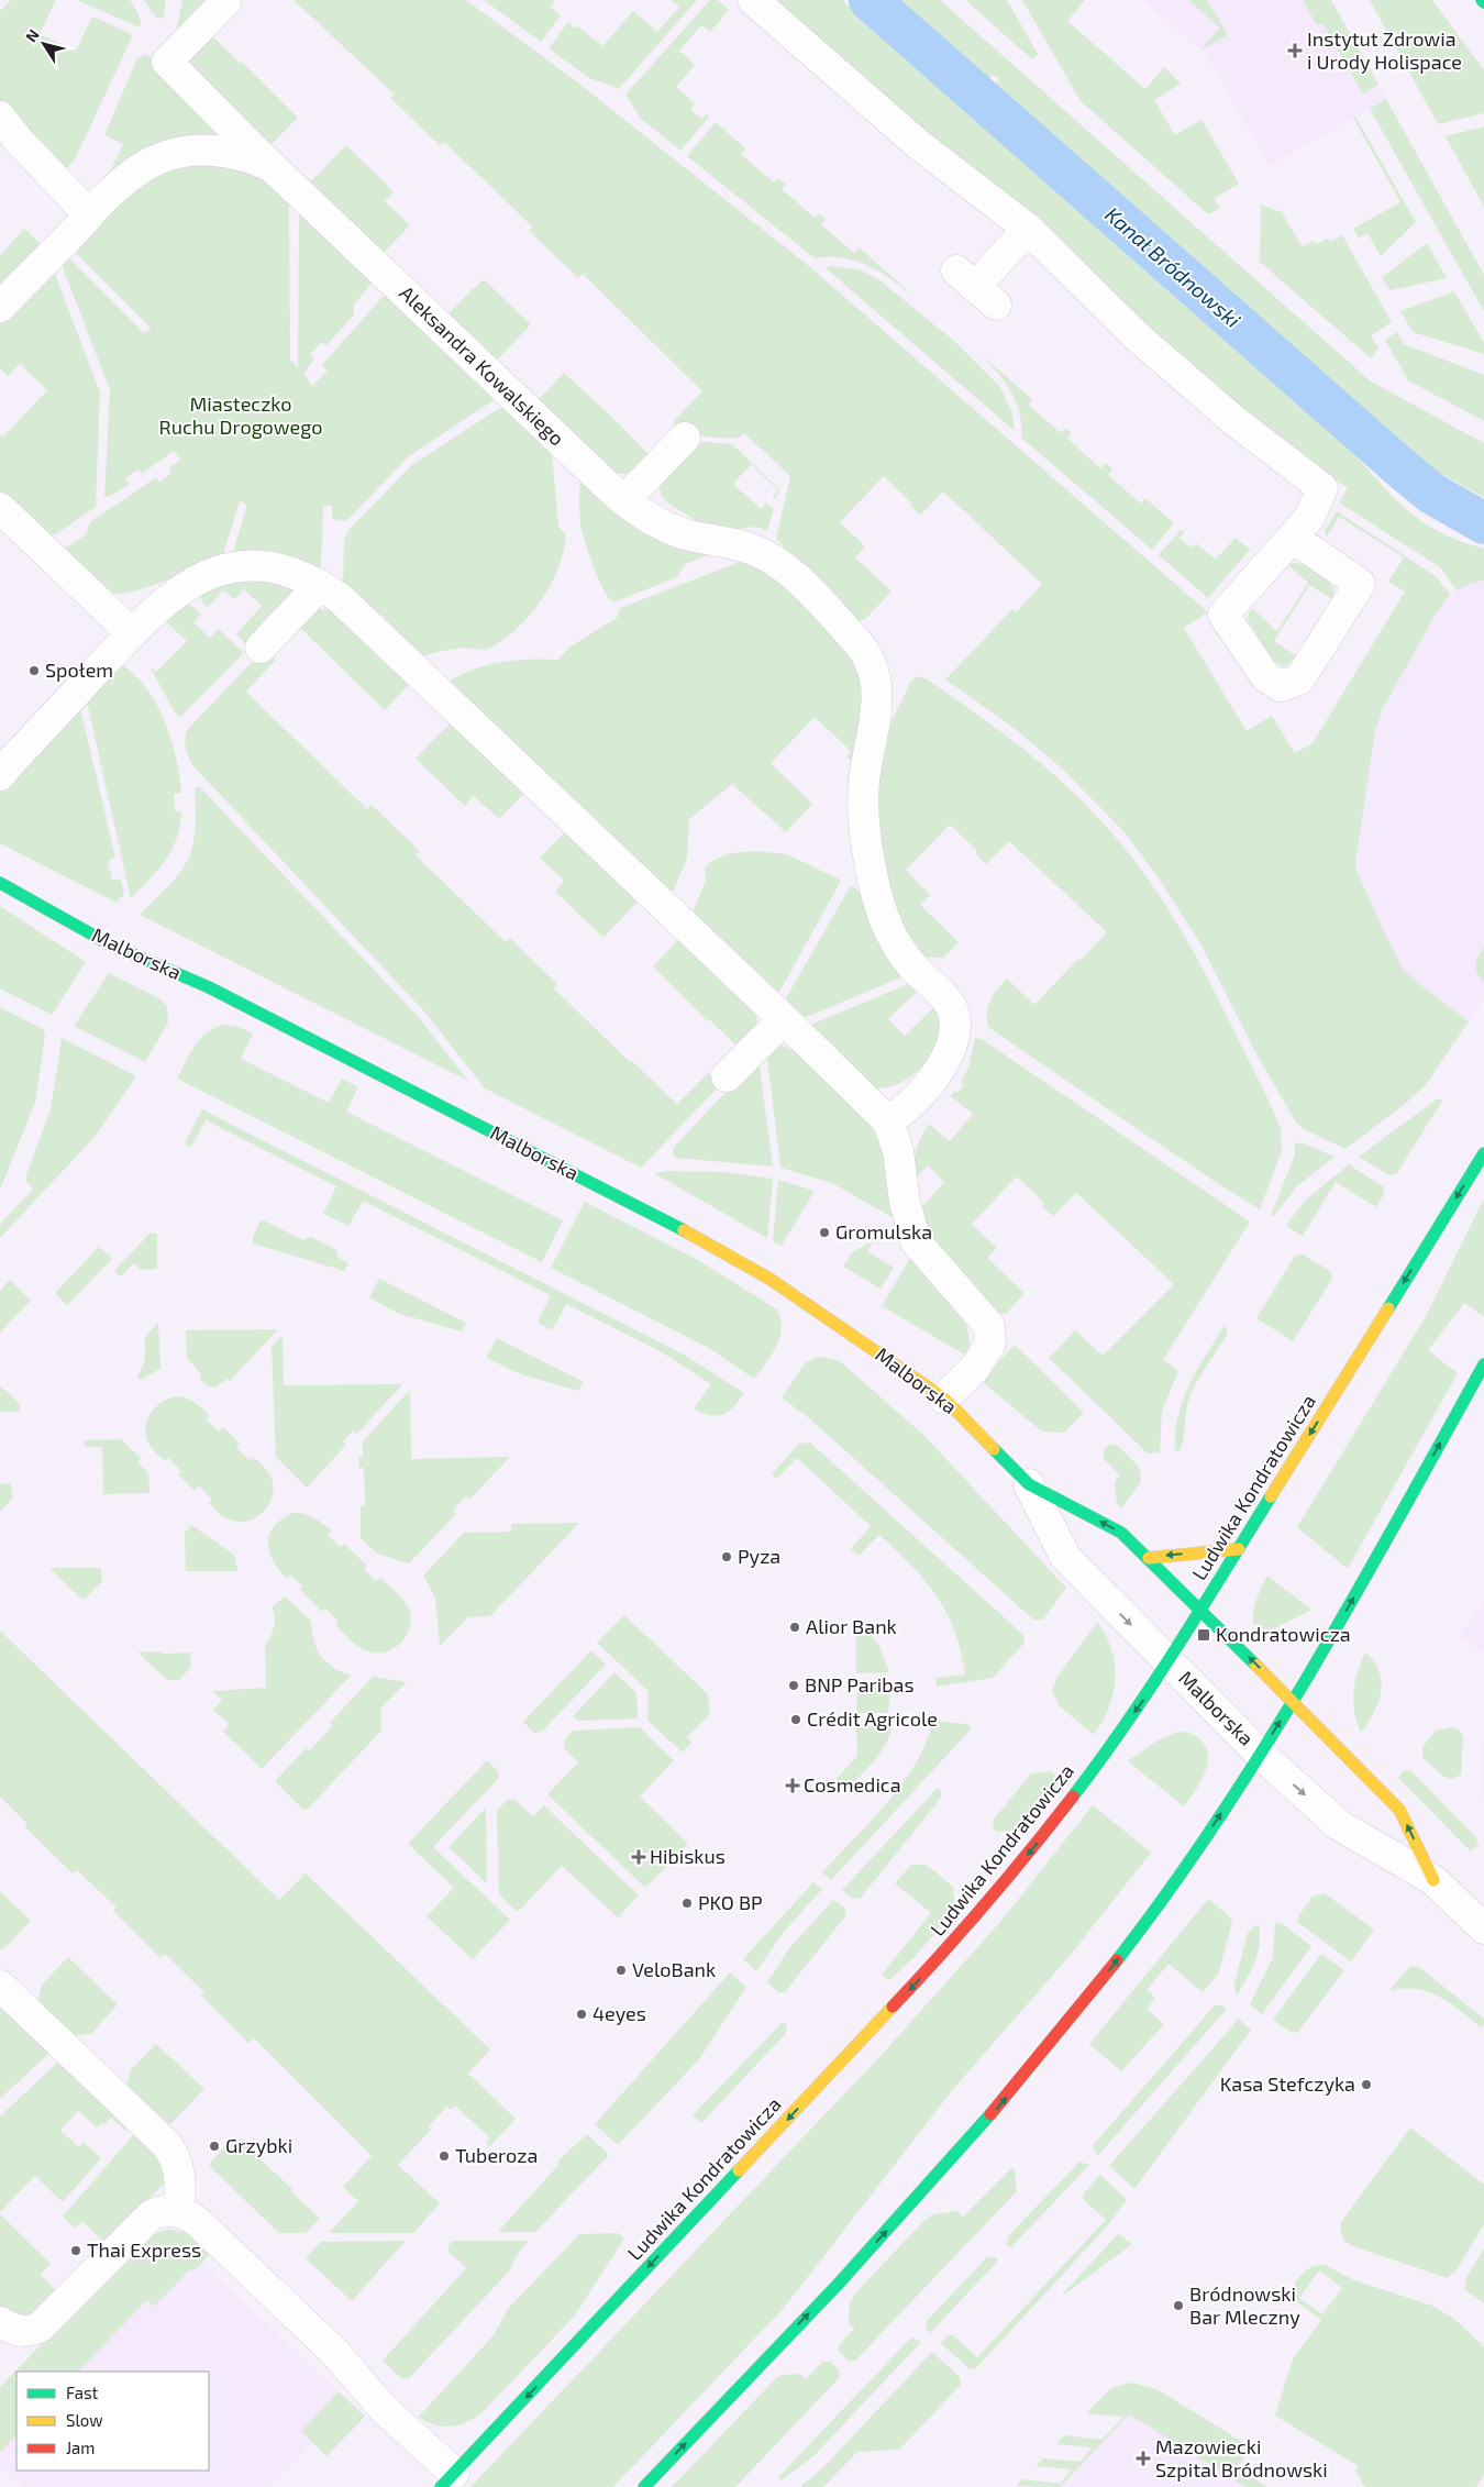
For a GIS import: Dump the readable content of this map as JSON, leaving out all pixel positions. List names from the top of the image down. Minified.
{"streets":{"main road":["Malborska","Ludwika Kondratowicza"],"street":["Aleksandra Kowalskiego"]},"crossings":[["Malborska","Ludwika Kondratowicza"]],"one_way":["Ludwika Kondratowicza"],"water":["Kanał Bródnowski"],"parks":["Miasteczko Ruchu Drogowego"],"places":{"health":["Instytut Zdrowia i Urody Holispace","Cosmedica","Hibiskus","Mazowiecki Szpital Bródnowski"],"other":["Społem","Gromulska","Pyza","Alior Bank","BNP Paribas","Crédit Agricole","PKO BP","VeloBank","4eyes","Kasa Stefczyka","Grzybki","Tuberoza","Thai Express","Bródnowski Bar Mleczny"],"transit":["Kondratowicza"]},"legend":["Fast","Slow","Jam"],"north":"top left"}
